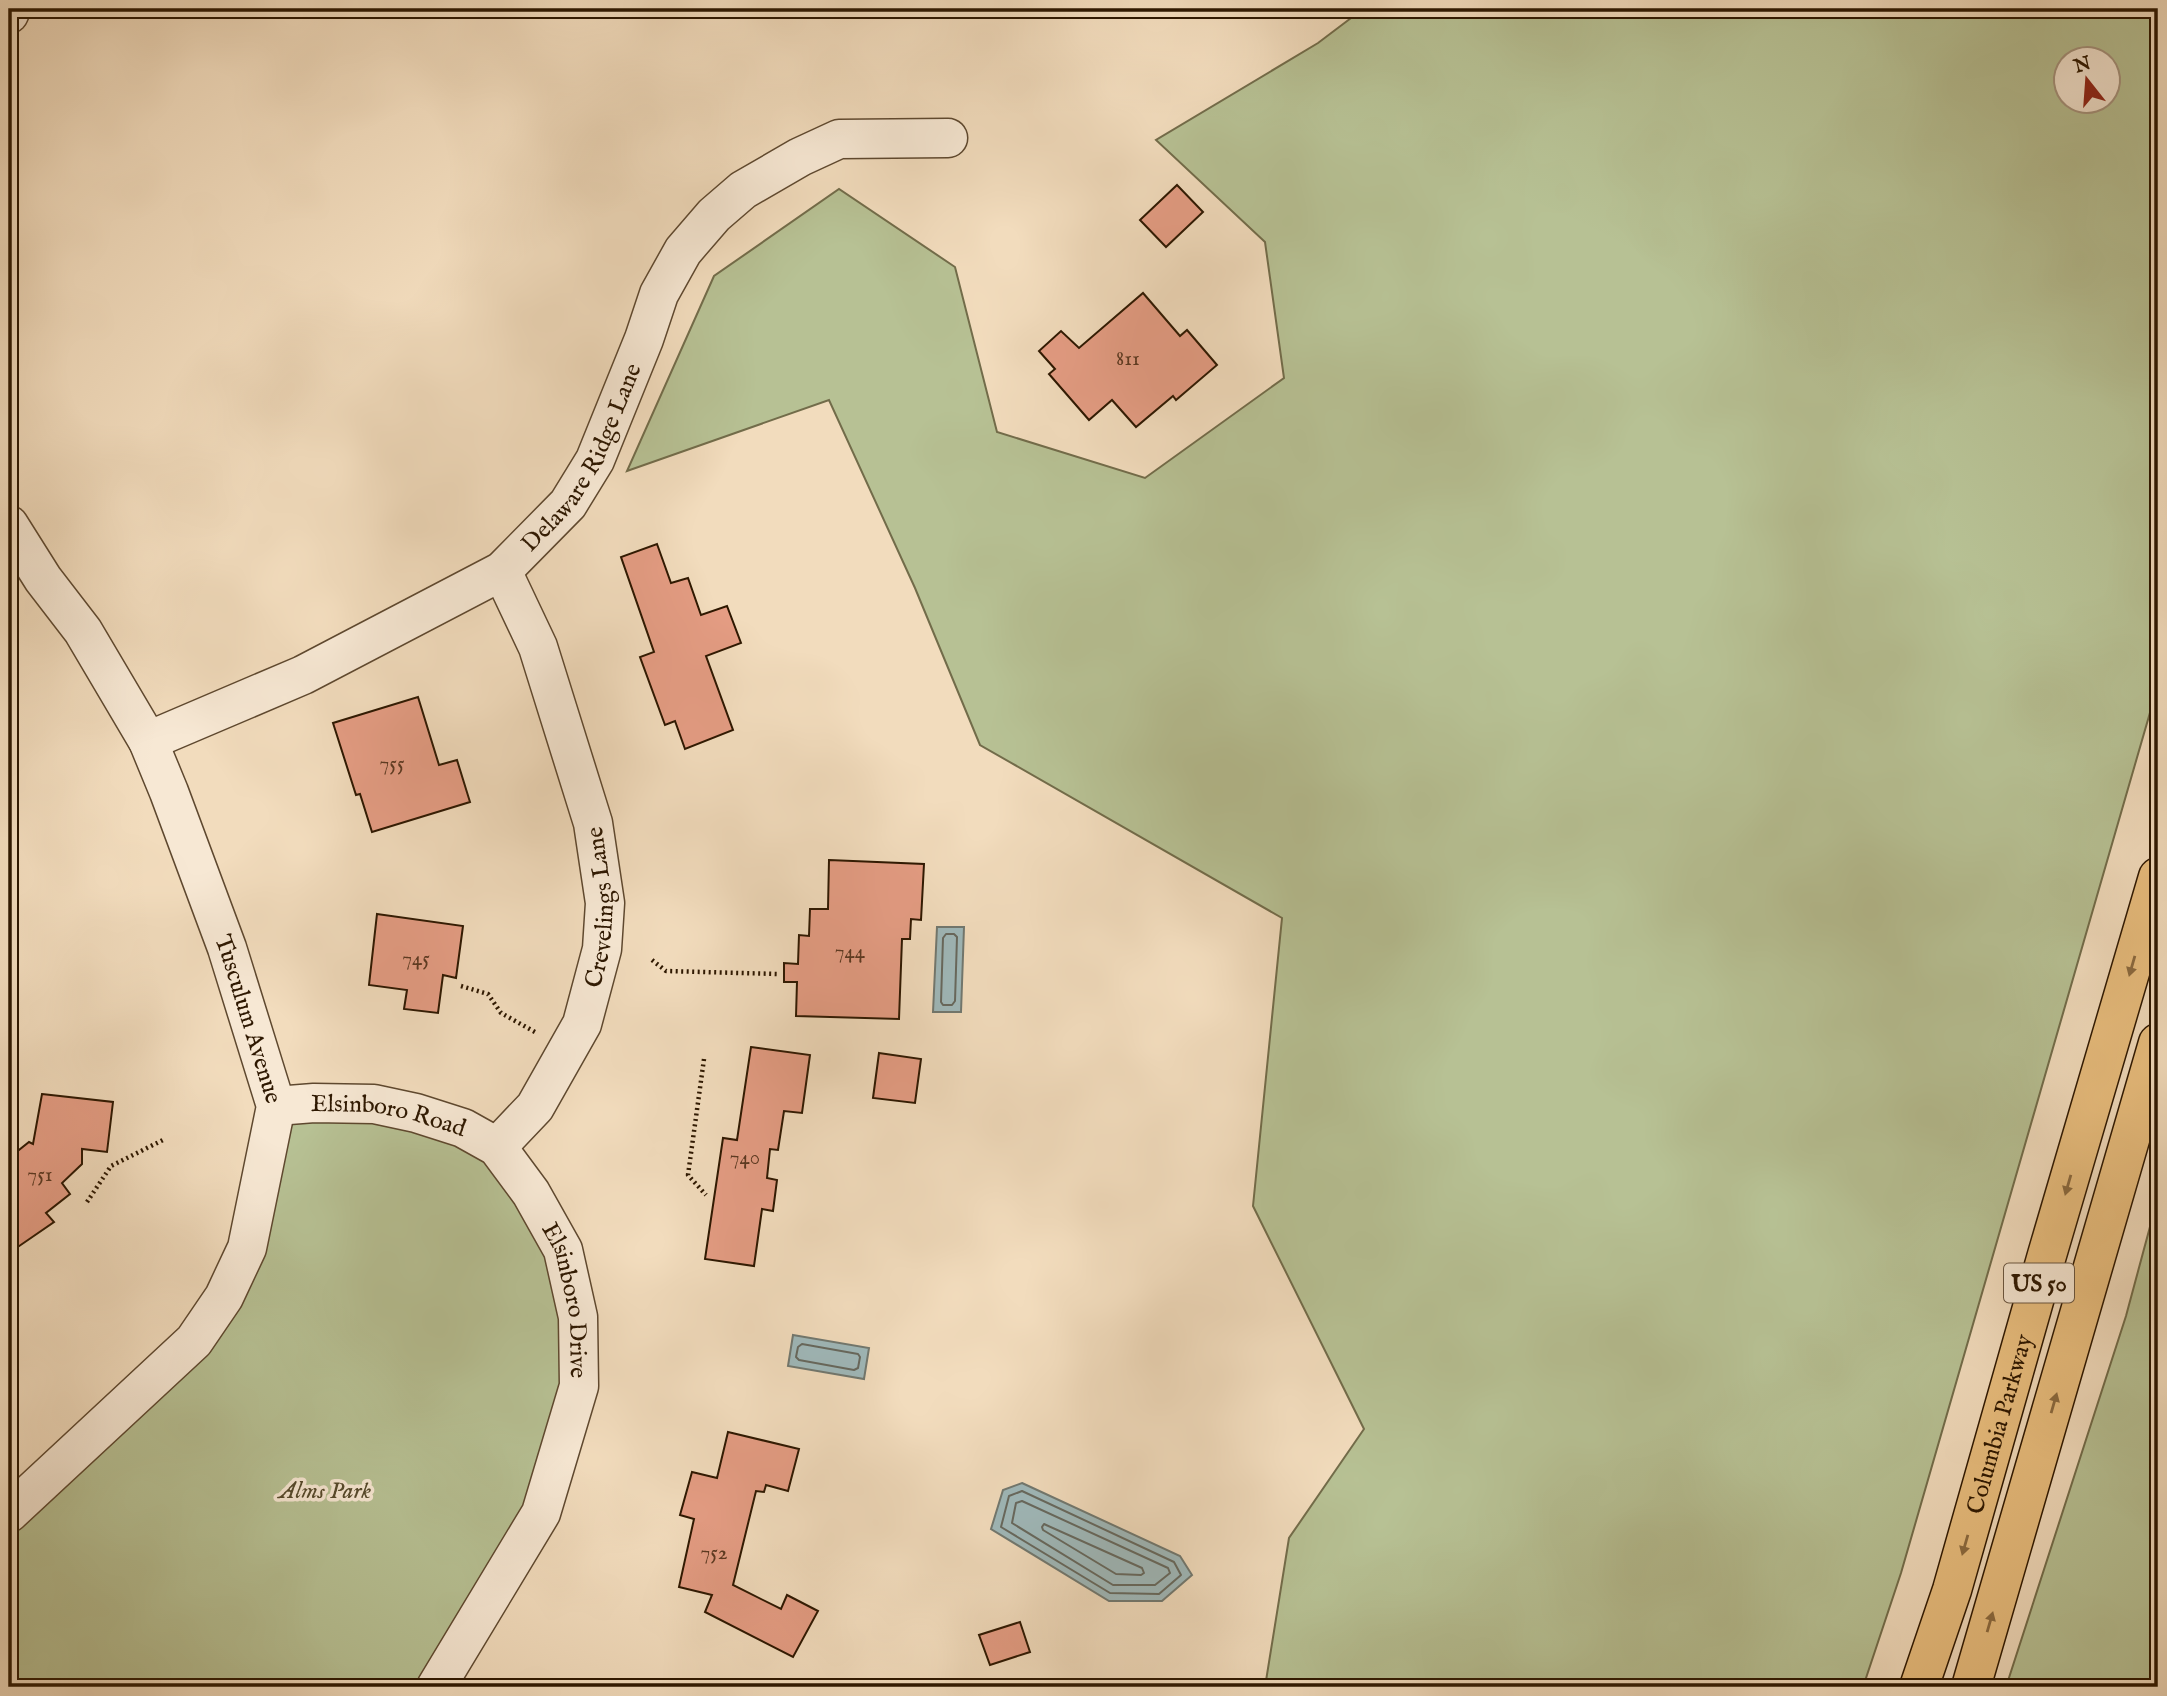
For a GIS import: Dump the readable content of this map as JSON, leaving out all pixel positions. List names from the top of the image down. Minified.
{"streets":{"highway":["US 50","Columbia Parkway"],"street":["Delaware Ridge Lane","Crevelings Lane","Tusculum Avenue","Elsinboro Road","Elsinboro Drive"]},"crossings":[["Delaware Ridge Lane","Crevelings Lane"],["Delaware Ridge Lane","Tusculum Avenue"],["Crevelings Lane","Elsinboro Road"],["Crevelings Lane","Elsinboro Drive"],["Tusculum Avenue","Elsinboro Road"],["Elsinboro Road","Elsinboro Drive"]],"parks":["Alms Park"],"house_numbers":["811","755","744","745","740","751","752"],"north":"top"}
